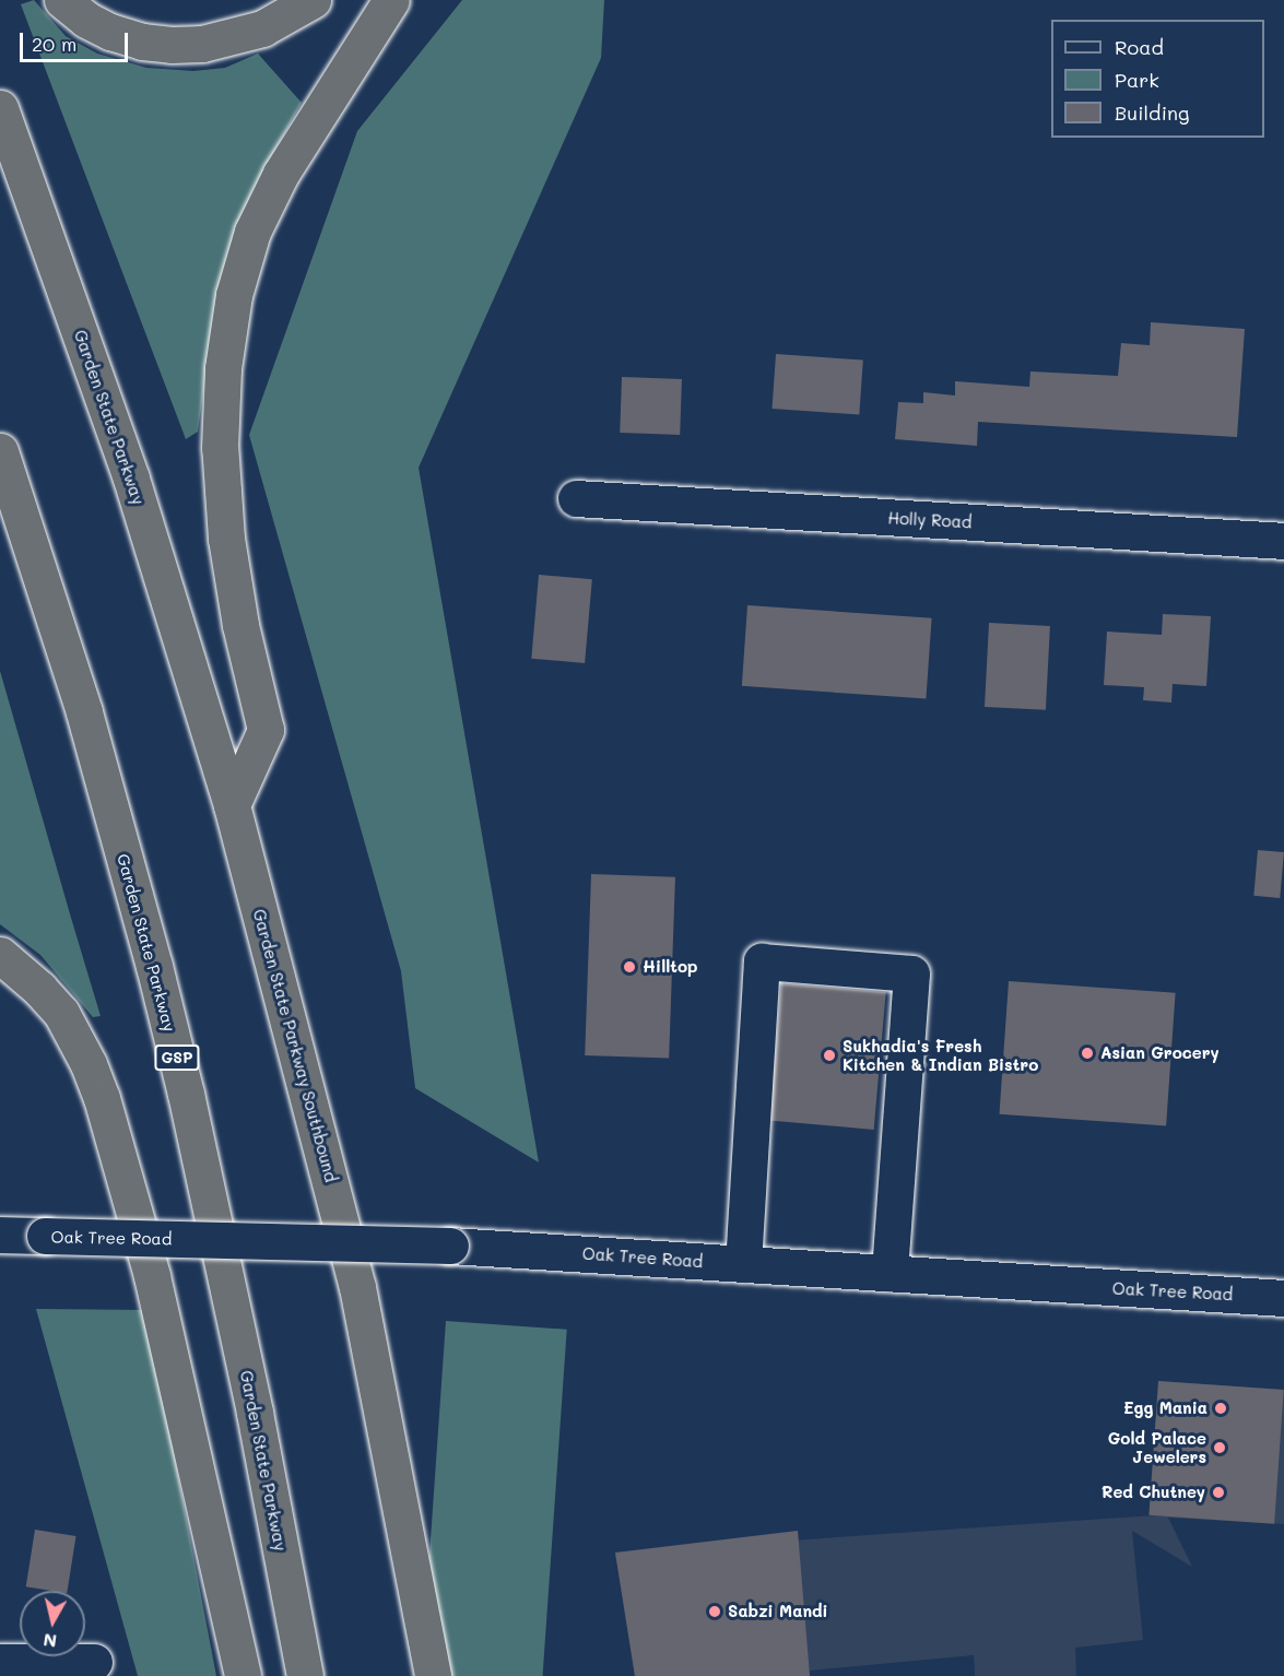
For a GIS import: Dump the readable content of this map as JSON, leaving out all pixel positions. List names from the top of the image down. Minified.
{"streets":{"highway":["Garden State Parkway","Garden State Parkway Southbound","GSP"],"street":["Holly Road","Oak Tree Road"]},"crossings":[["Garden State Parkway","Garden State Parkway Southbound"]],"places":["Hilltop","Asian Grocery","Sukhadia's Fresh Kitchen & Indian Bistro","Egg Mania","Gold Palace Jewelers","Red Chutney","Sabzi Mandi"],"legend":["Road","Park","Building"],"scale_bar":"20 m","north":"bottom"}
